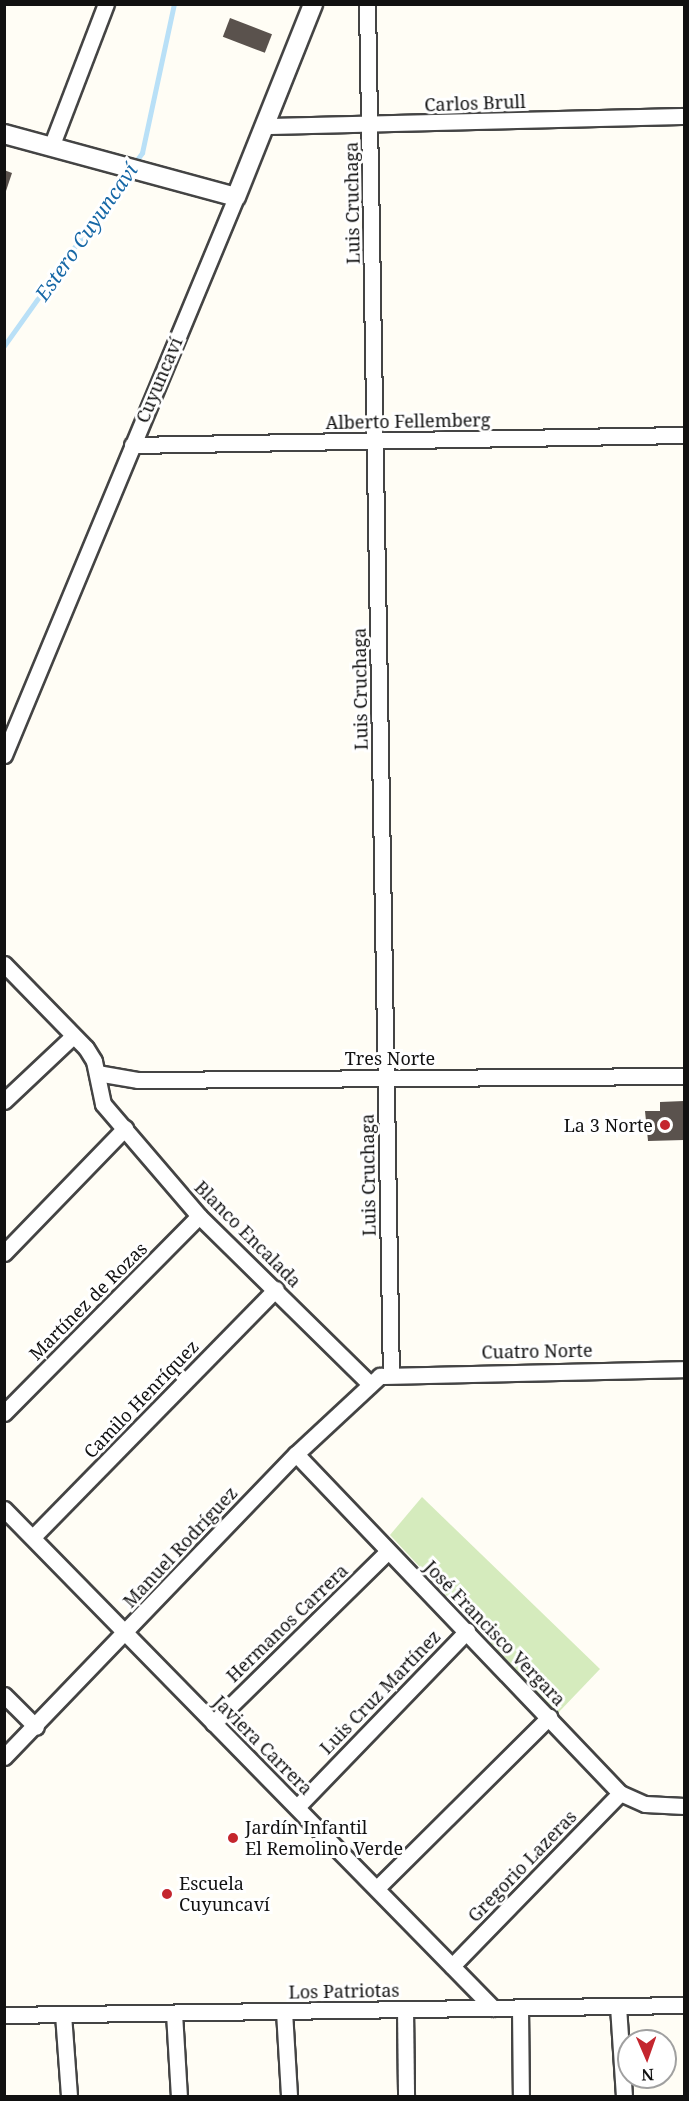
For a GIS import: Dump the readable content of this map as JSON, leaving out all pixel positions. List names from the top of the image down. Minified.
{"streets":{"street":["Carlos Brull","Luis Cruchaga","Cuyuncaví","Alberto Fellemberg","Tres Norte","Blanco Encalada","Martínez de Rozas","Cuatro Norte","Camilo Henríquez","Manuel Rodríguez","Hermanos Carrera","José Francisco Vergara","Luis Cruz Martínez","Javiera Carrera","Gregorio Lazeras","Los Patriotas"]},"crossings":[["Carlos Brull","Luis Cruchaga"],["Carlos Brull","Cuyuncaví"],["Luis Cruchaga","Alberto Fellemberg"],["Luis Cruchaga","Tres Norte"],["Luis Cruchaga","Cuatro Norte"],["Luis Cruchaga","Manuel Rodríguez"],["Cuyuncaví","Alberto Fellemberg"],["Tres Norte","Blanco Encalada"],["Blanco Encalada","Martínez de Rozas"],["Blanco Encalada","Camilo Henríquez"],["Blanco Encalada","Manuel Rodríguez"],["Cuatro Norte","Manuel Rodríguez"],["Camilo Henríquez","Javiera Carrera"],["Manuel Rodríguez","José Francisco Vergara"],["Manuel Rodríguez","Javiera Carrera"],["Hermanos Carrera","José Francisco Vergara"],["Hermanos Carrera","Javiera Carrera"],["José Francisco Vergara","Luis Cruz Martínez"],["José Francisco Vergara","Gregorio Lazeras"],["Luis Cruz Martínez","Javiera Carrera"],["Javiera Carrera","Gregorio Lazeras"],["Javiera Carrera","Los Patriotas"]],"water":["Estero Cuyuncaví"],"places":["La 3 Norte","Jardín Infantil El Remolino Verde","Escuela Cuyuncaví"],"north":"bottom"}
